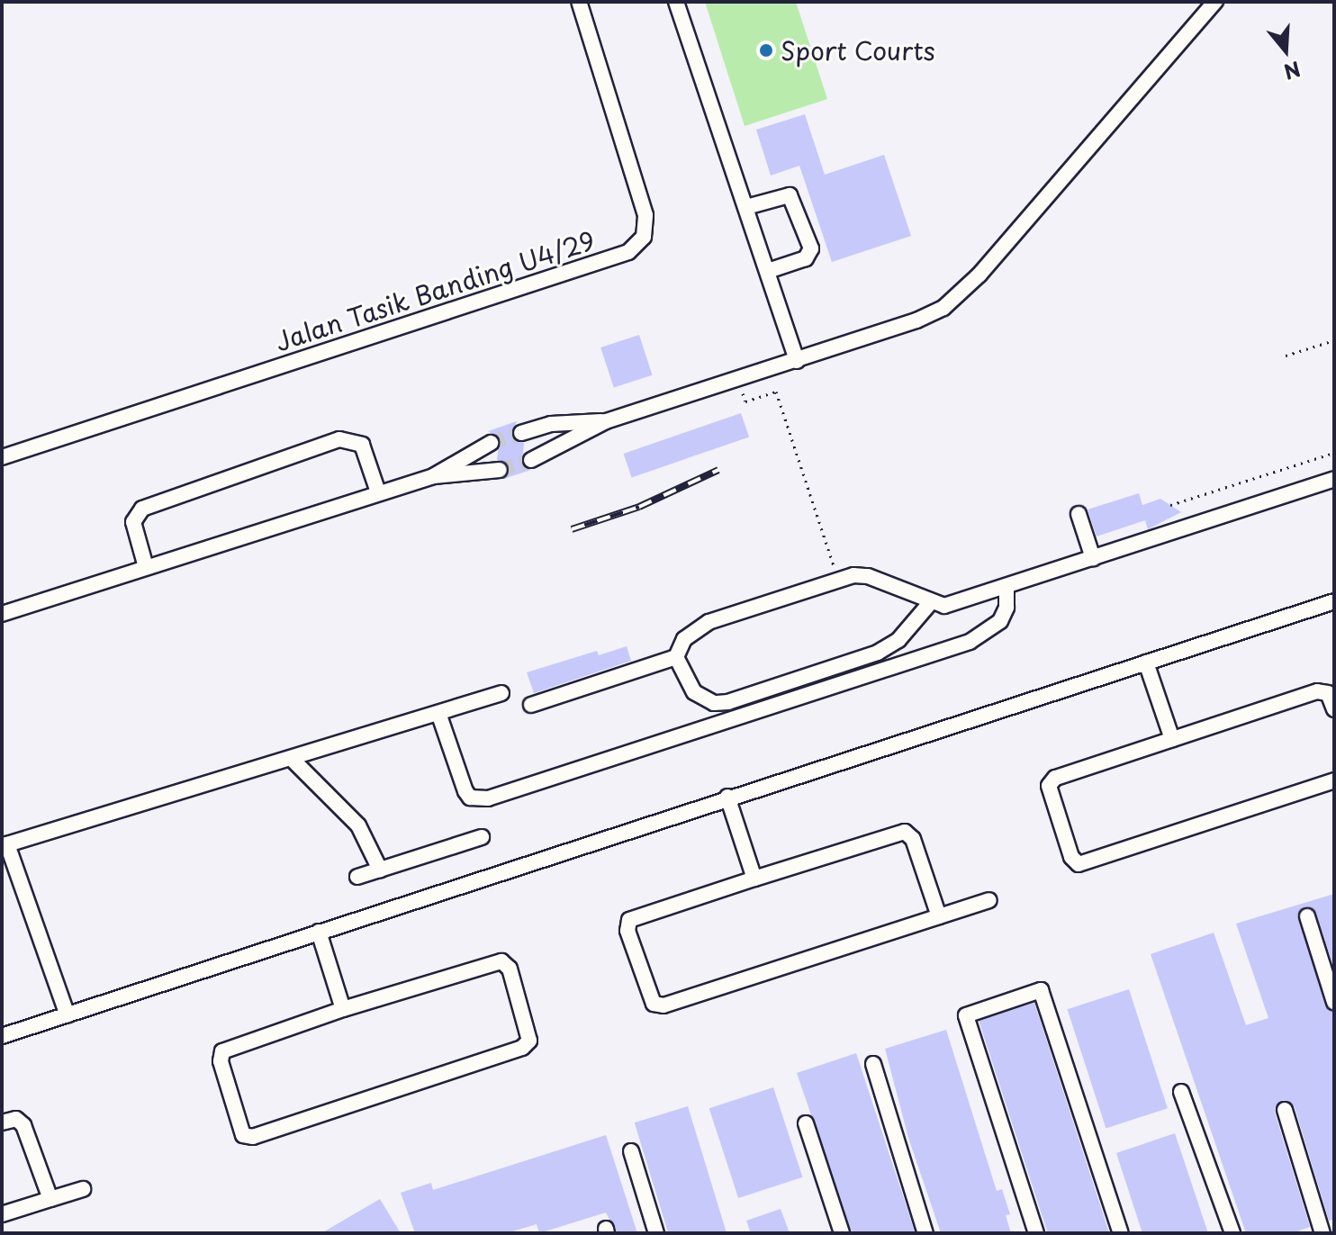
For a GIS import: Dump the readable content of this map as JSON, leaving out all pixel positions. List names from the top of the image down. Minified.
{"streets":{"street":["Jalan Tasik Banding U4/29"]},"places":["Sport Courts"],"north":"bottom"}
